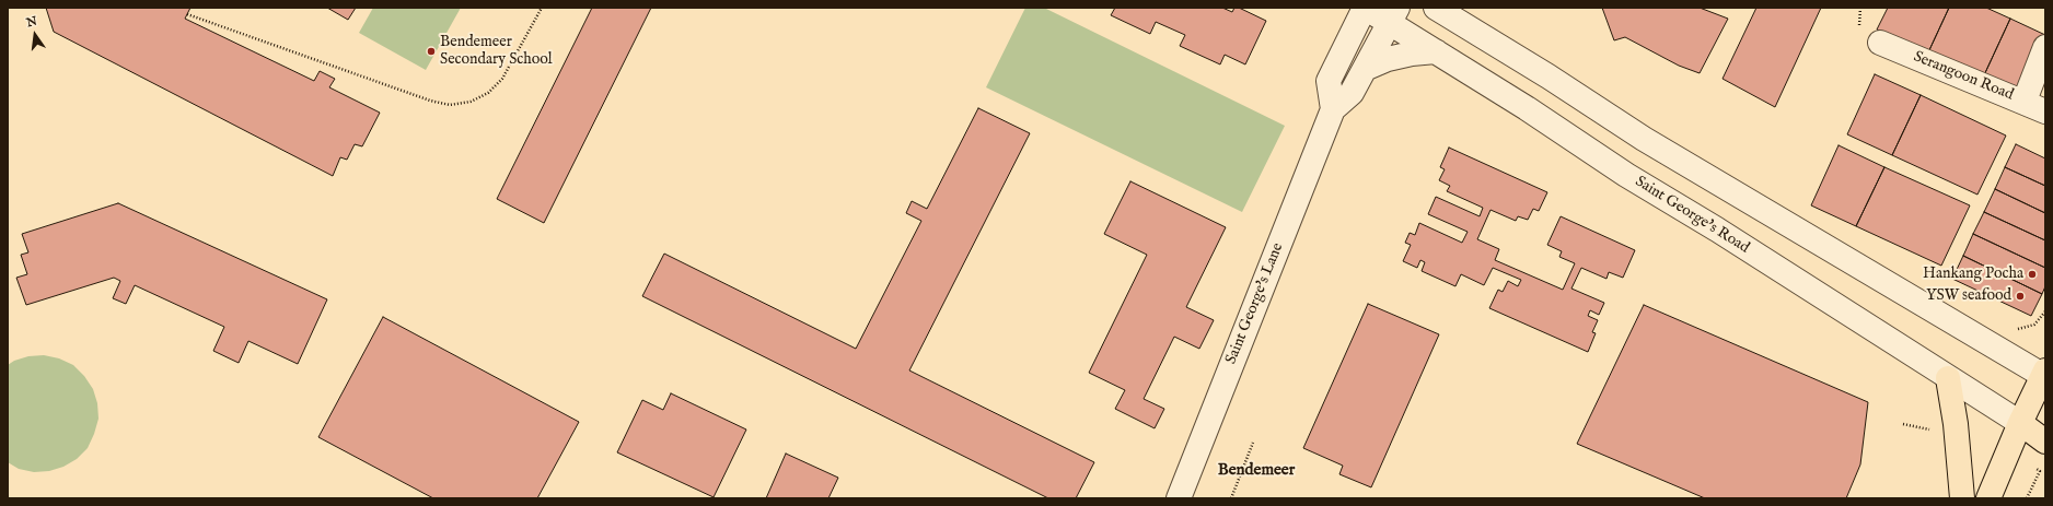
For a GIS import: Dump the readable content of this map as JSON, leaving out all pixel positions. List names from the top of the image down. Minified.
{"streets":{"street":["Serangoon Road","Saint George's Road","Saint George's Lane"]},"crossings":[["Saint George's Road","Saint George's Lane"]],"districts":["Bendemeer"],"places":["Bendemeer Secondary School","Hankang Pocha","YSW seafood"],"north":"top"}
